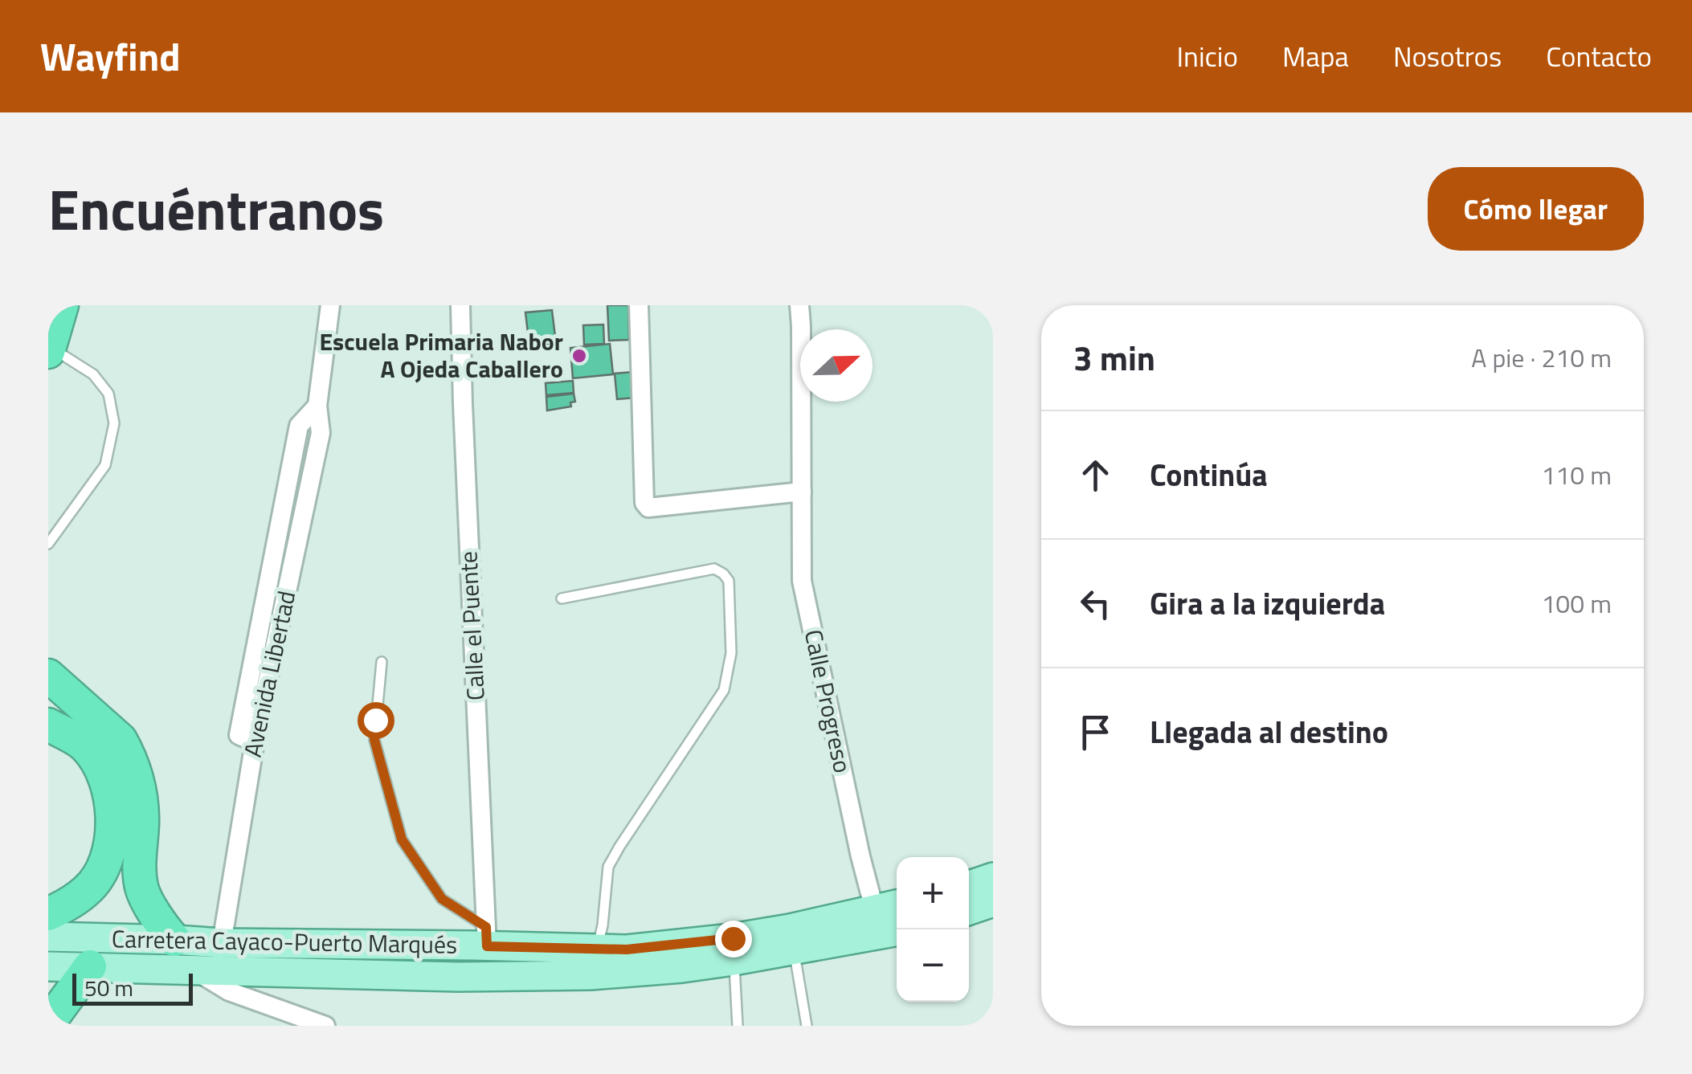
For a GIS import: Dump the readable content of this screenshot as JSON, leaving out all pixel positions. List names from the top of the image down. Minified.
{"streets":{"main road":["Carretera Cayaco-Puerto Marqués"],"street":["Calle el Puente","Avenida Libertad","Calle Progreso"]},"crossings":[["Calle el Puente","Carretera Cayaco-Puerto Marqués"],["Avenida Libertad","Carretera Cayaco-Puerto Marqués"],["Calle Progreso","Carretera Cayaco-Puerto Marqués"]],"places":["Escuela Primaria Nabor A Ojeda Caballero"],"scale_bar":"50 m","north":"right","page":{"header":"Wayfind","nav":["Inicio","Mapa","Nosotros","Contacto"],"title":"Encuéntranos","buttons":"Cómo llegar","heading":["3 min","A pie · 210 m"],"list":[["Continúa","110 m"],["Gira a la izquierda","100 m"],"Llegada al destino"],"map_buttons":["+","−"],"scale":"50 m"}}
